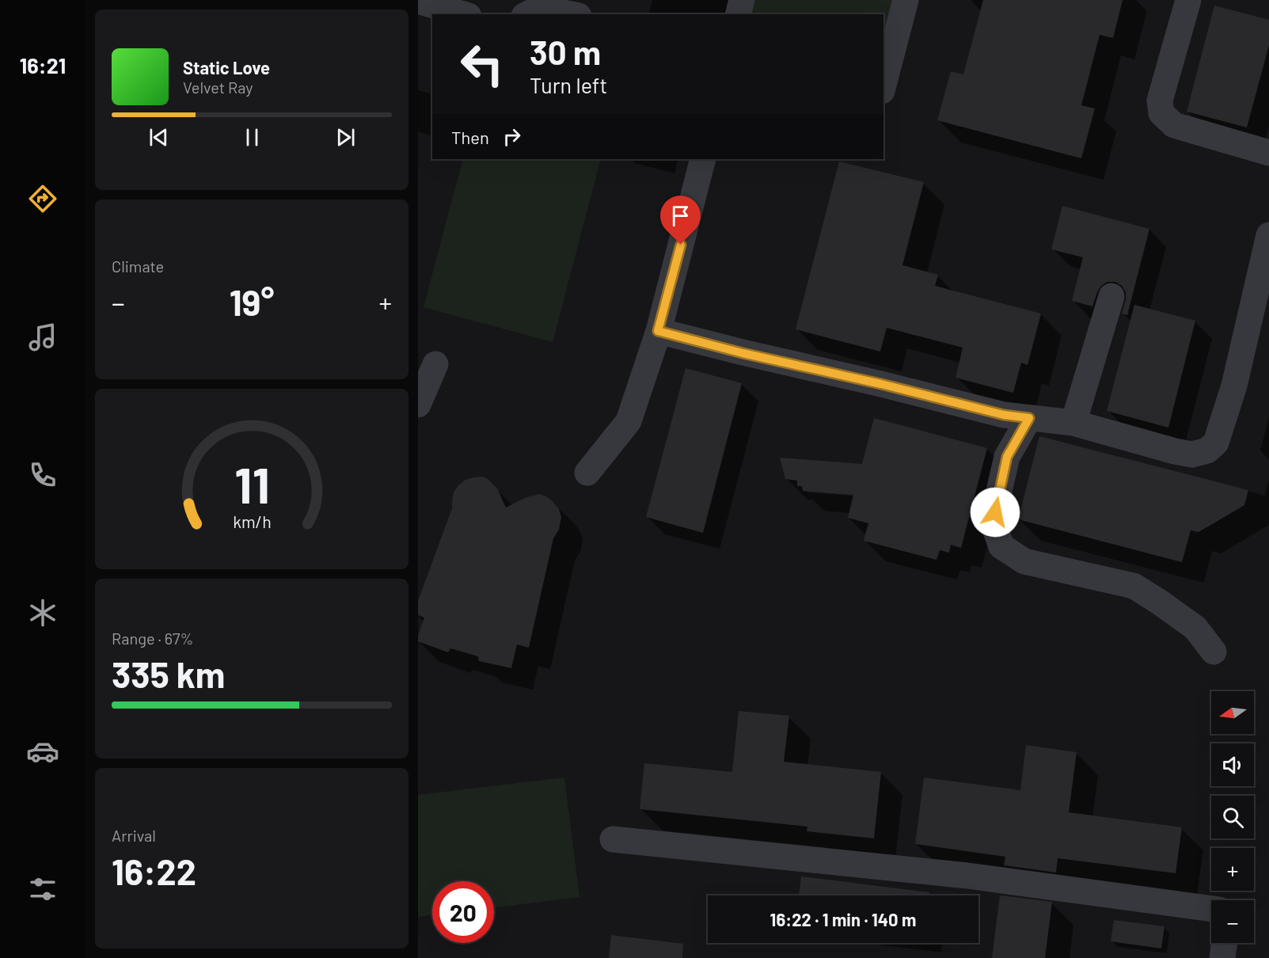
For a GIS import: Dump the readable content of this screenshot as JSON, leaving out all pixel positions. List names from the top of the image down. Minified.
{"north":"left","page":{"tabs":"16:21","turn":["30 m","Turn left"],"song":["Static Love","Velvet Ray"],"then":"Then","tile":["Climate",["Range · 67%","335 km"],["Arrival","16:22"]],"heat":["−","19°","+"],"map_buttons":["+","−"],"limit":"20","trip":"16:22 · 1 min · 140 m","gauge":["11","km/h"]}}
